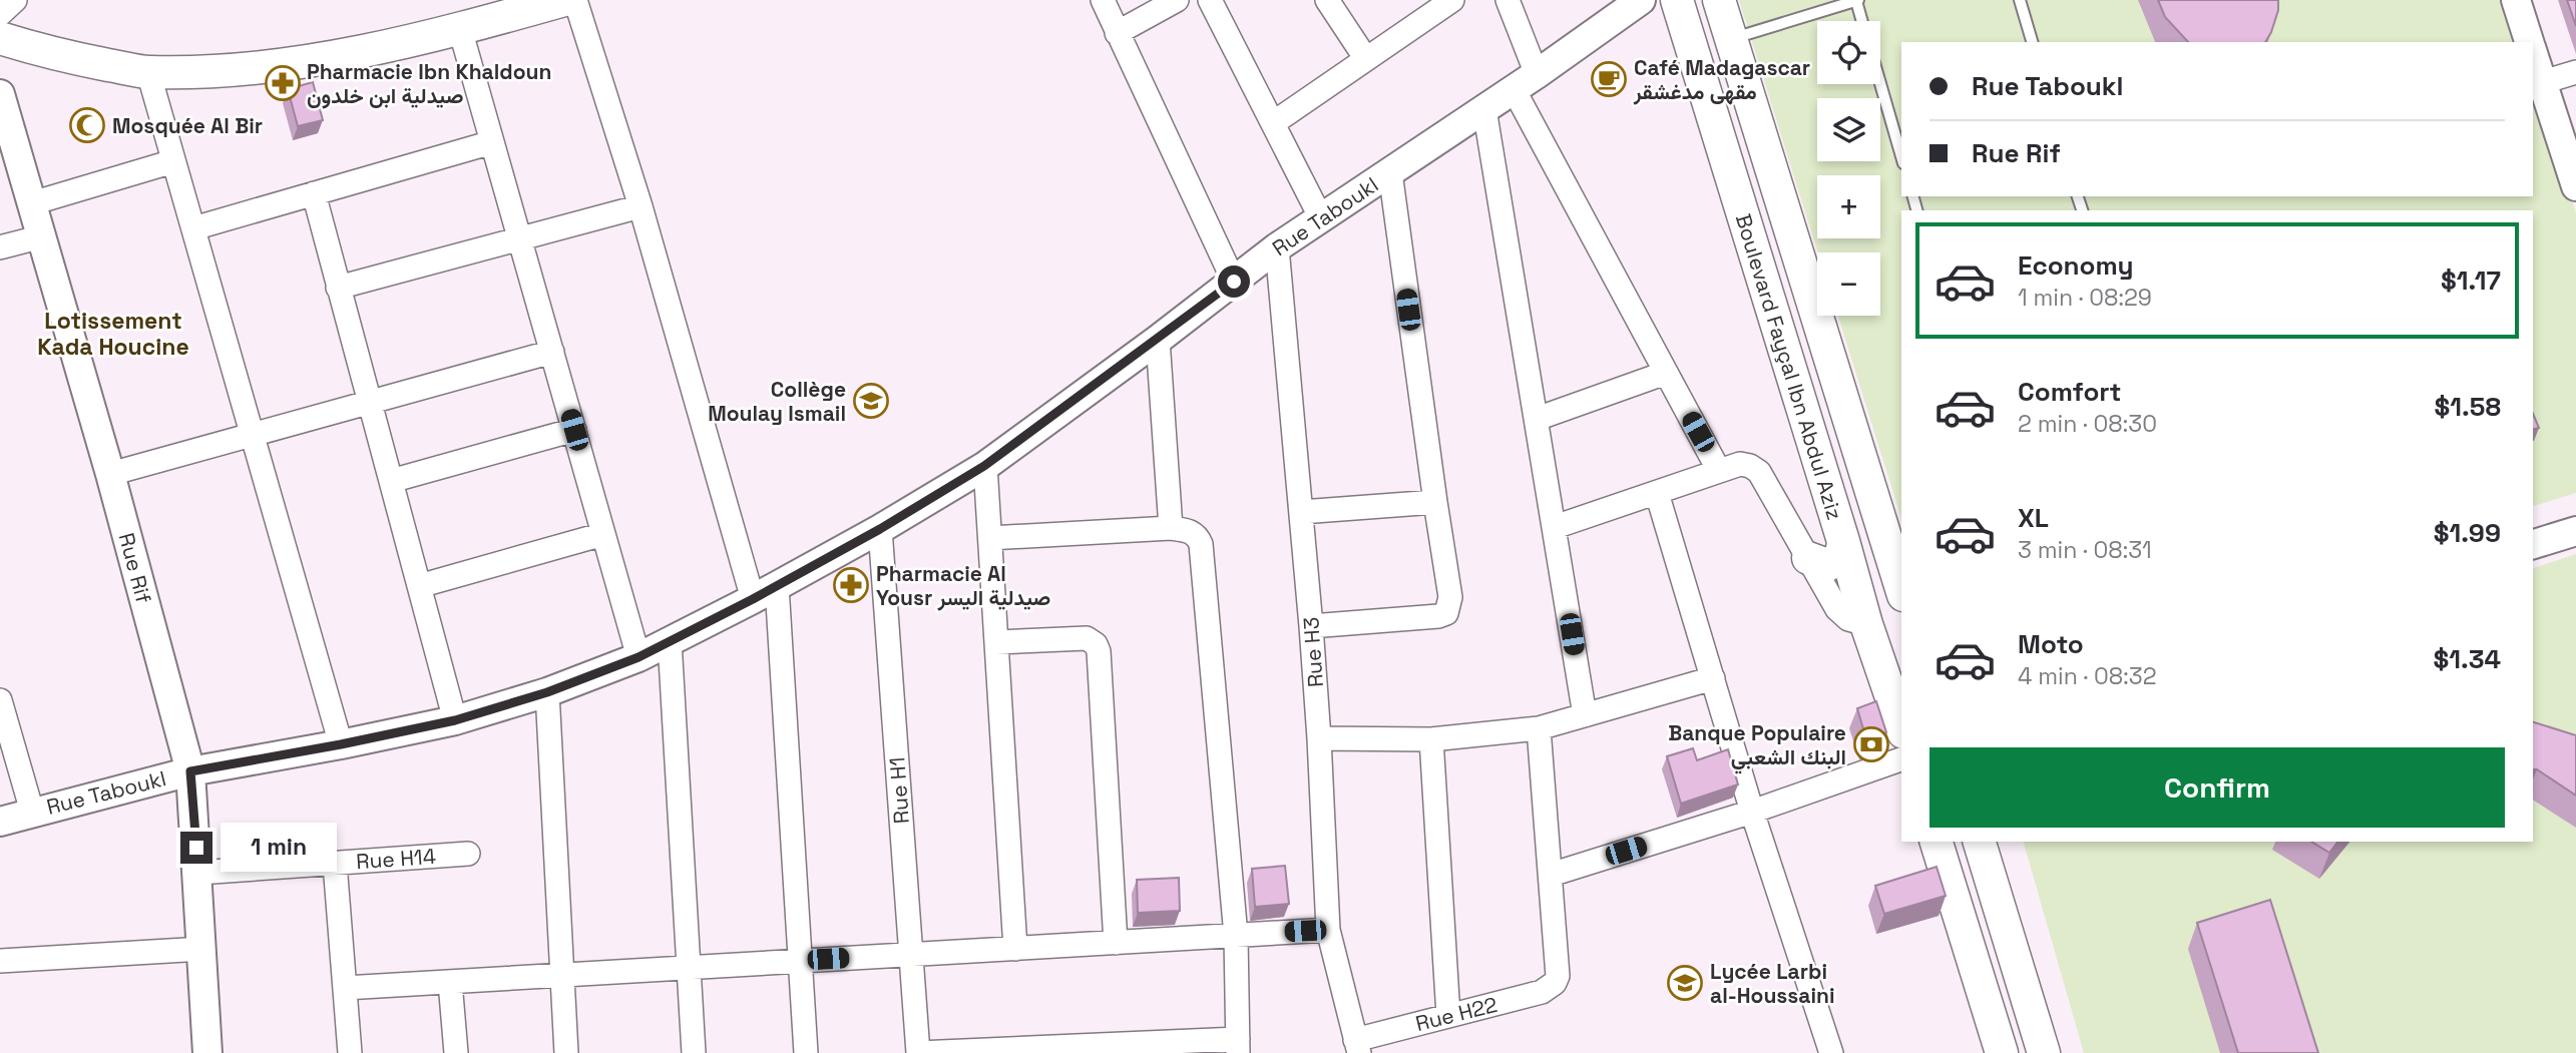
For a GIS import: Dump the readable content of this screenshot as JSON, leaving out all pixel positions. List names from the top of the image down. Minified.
{"streets":{"main road":["Boulevard Fayçal Ibn Abdul Aziz"],"street":["Rue Taboukl","Rue Rif","Rue H3","Rue H1","Rue H14","Rue H22"]},"crossings":[["Rue Taboukl","Rue Rif"],["Rue Taboukl","Rue H3"],["Rue Taboukl","Rue H1"],["Rue Rif","Rue H14"],["Rue H3","Rue H22"]],"districts":["Lotissement Kada Houcine"],"places":{"cafe":["Café Madagascar مقهى مدغشقر"],"pharmacy":["Pharmacie Ibn Khaldoun صيدلية ابن خلدون","Pharmacie Al Yousr صيدلية اليسر"],"mosque":["Mosquée Al Bir"],"school or university":["Collège Moulay Ismail","Lycée Larbi al-Houssaini"],"bank":["Banque Populaire البنك الشعبي"]},"page":{"map_buttons":["+","−"],"banner":["Rue Taboukl","Rue Rif"],"list":[{"name":"Economy","note":"1 min · 08:29","value":"$1.17"},{"name":"Comfort","note":"2 min · 08:30","value":"$1.58"},{"name":"XL","note":"3 min · 08:31","value":"$1.99"},{"name":"Moto","note":"4 min · 08:32","value":"$1.34"}],"buttons":"Confirm","bubble":"1 min"}}
